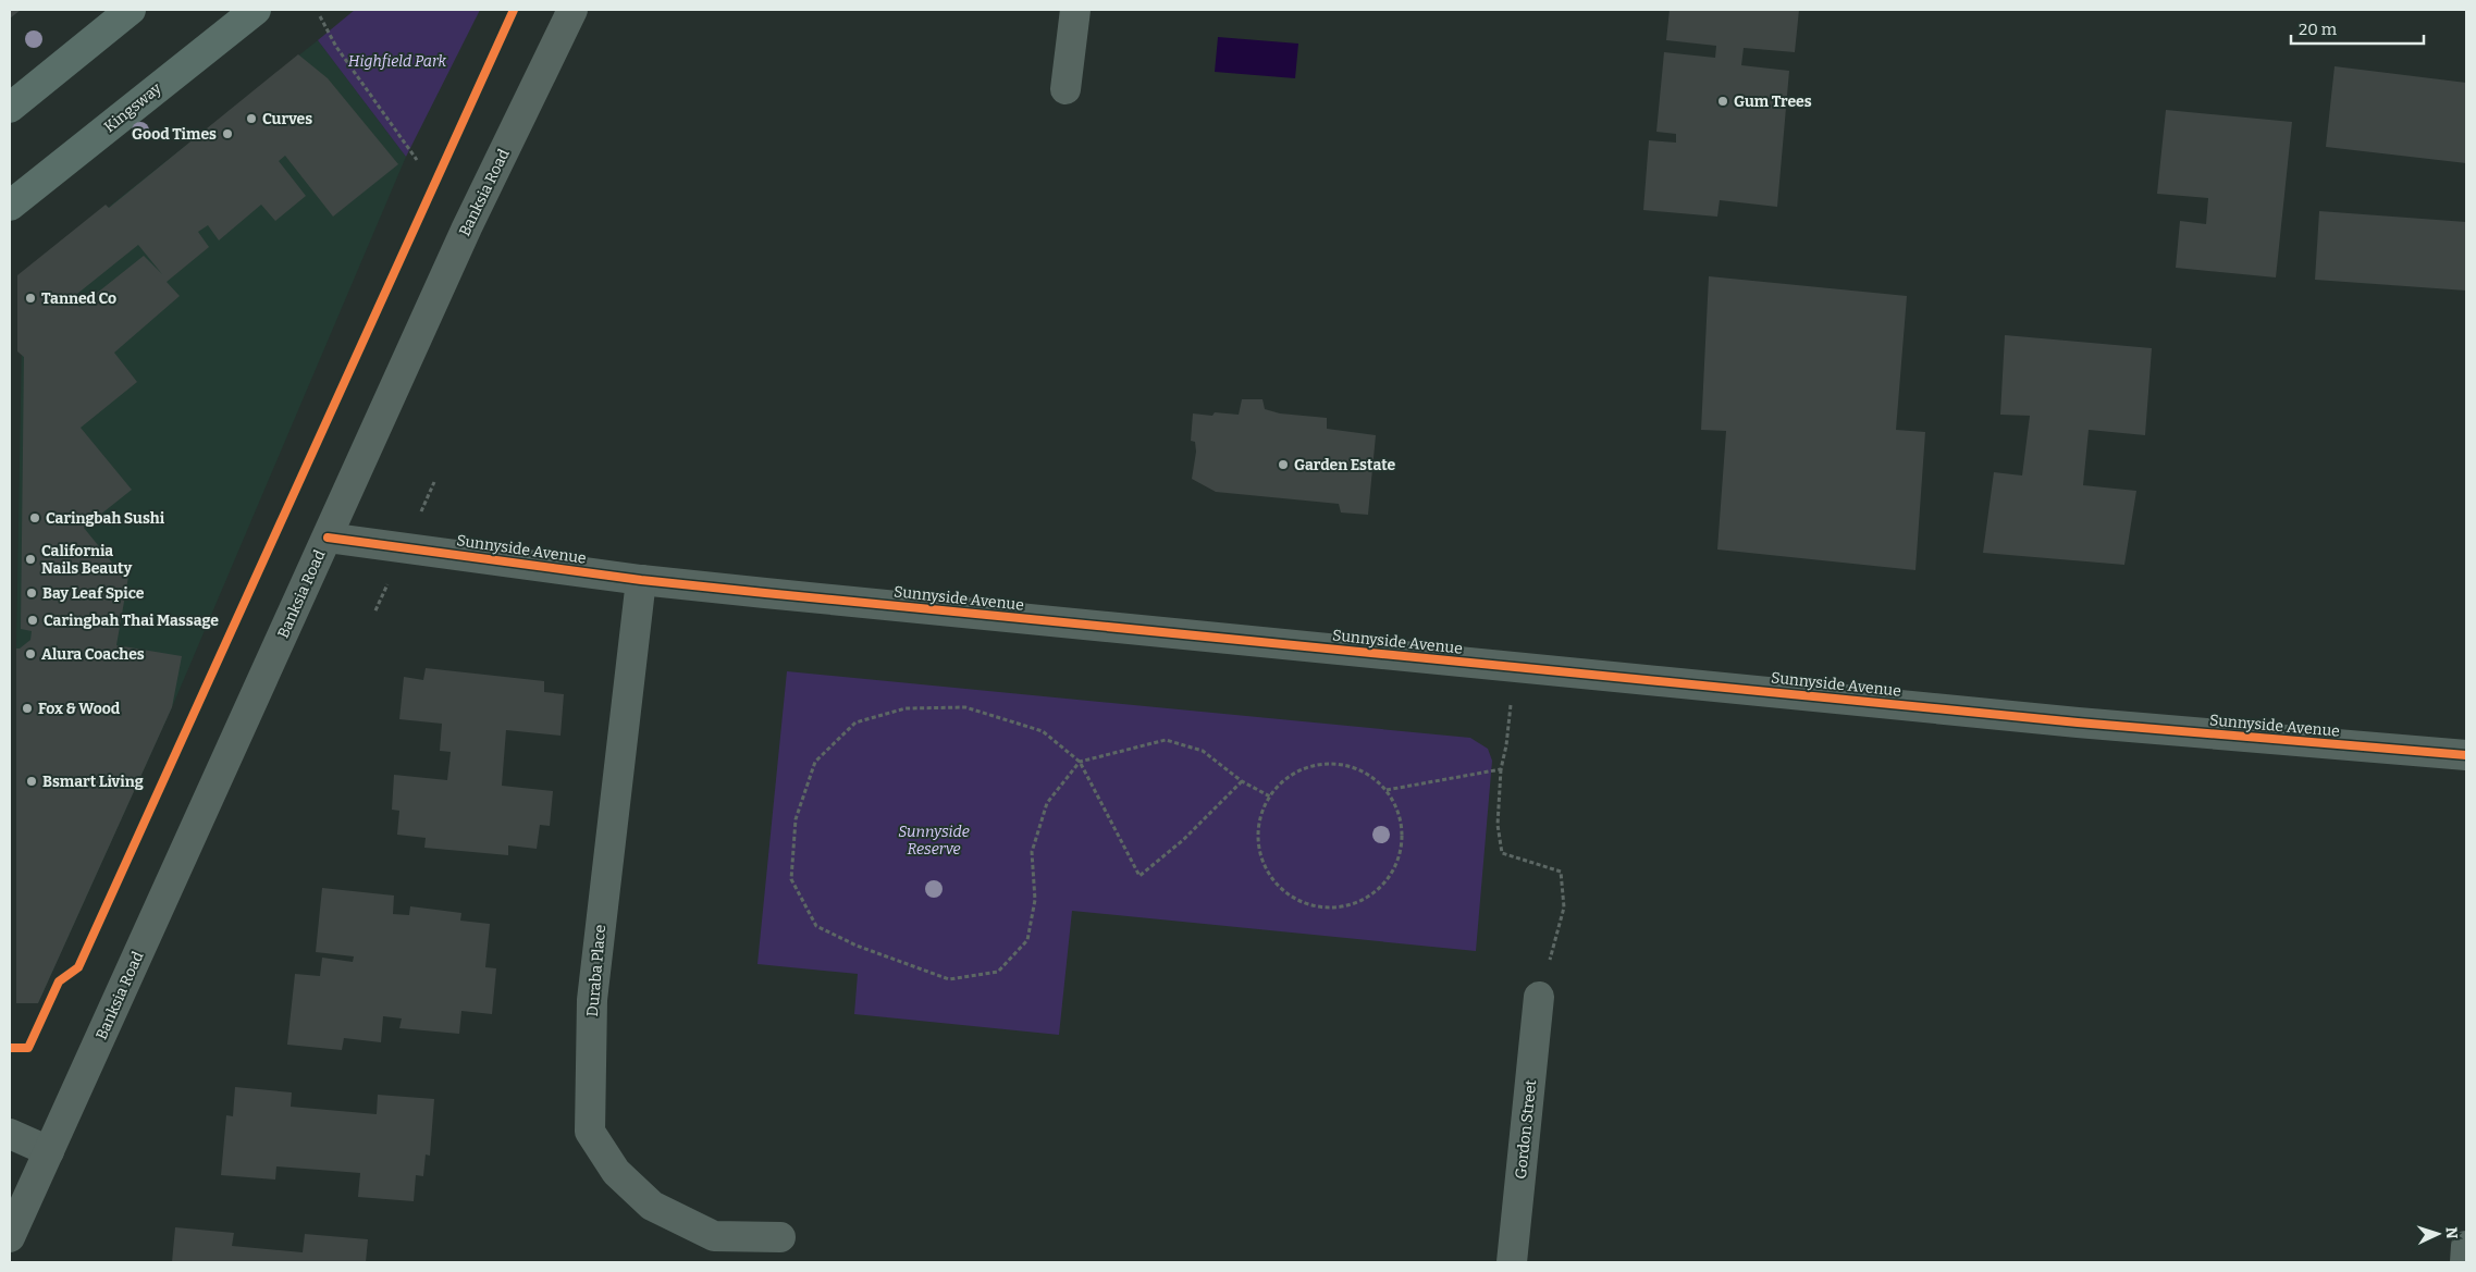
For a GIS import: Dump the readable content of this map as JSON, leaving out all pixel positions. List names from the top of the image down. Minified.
{"streets":{"main road":["Kingsway"],"street":["Banksia Road","Sunnyside Avenue","Duraba Place","Gordon Street"]},"crossings":[["Banksia Road","Sunnyside Avenue"],["Sunnyside Avenue","Duraba Place"]],"parks":["Highfield Park","Sunnyside Reserve"],"places":["Gum Trees","Curves","Good Times","Tanned Co","Garden Estate","Caringbah Sushi","California Nails Beauty","Bay Leaf Spice","Caringbah Thai Massage","Alura Coaches","Fox & Wood","Bsmart Living"],"scale_bar":"20 m","north":"right"}
